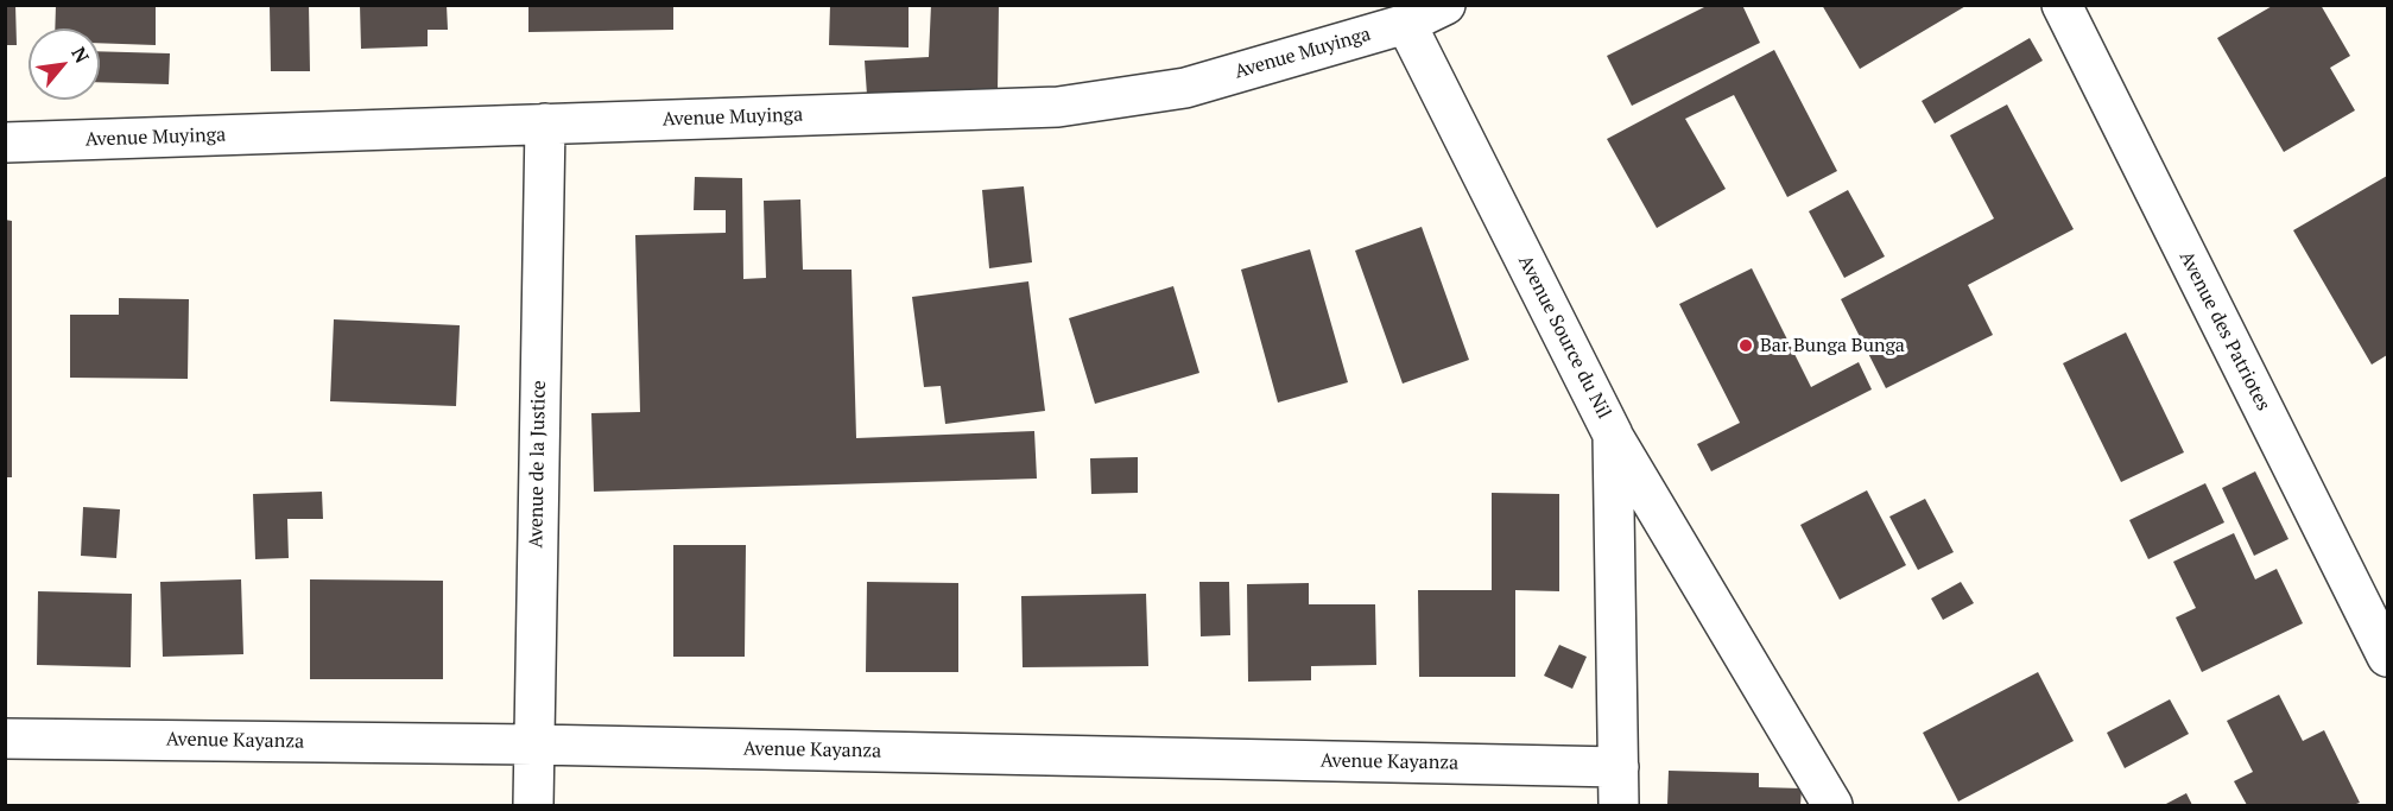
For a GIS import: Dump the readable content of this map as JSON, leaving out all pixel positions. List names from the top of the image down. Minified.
{"streets":{"street":["Avenue Muyinga","Avenue des Patriotes","Avenue Source du Nil","Avenue de la Justice","Avenue Kayanza"]},"crossings":[["Avenue Muyinga","Avenue Source du Nil"],["Avenue Muyinga","Avenue de la Justice"],["Avenue Source du Nil","Avenue Kayanza"],["Avenue de la Justice","Avenue Kayanza"]],"places":["Bar Bunga Bunga"],"north":"top right"}
